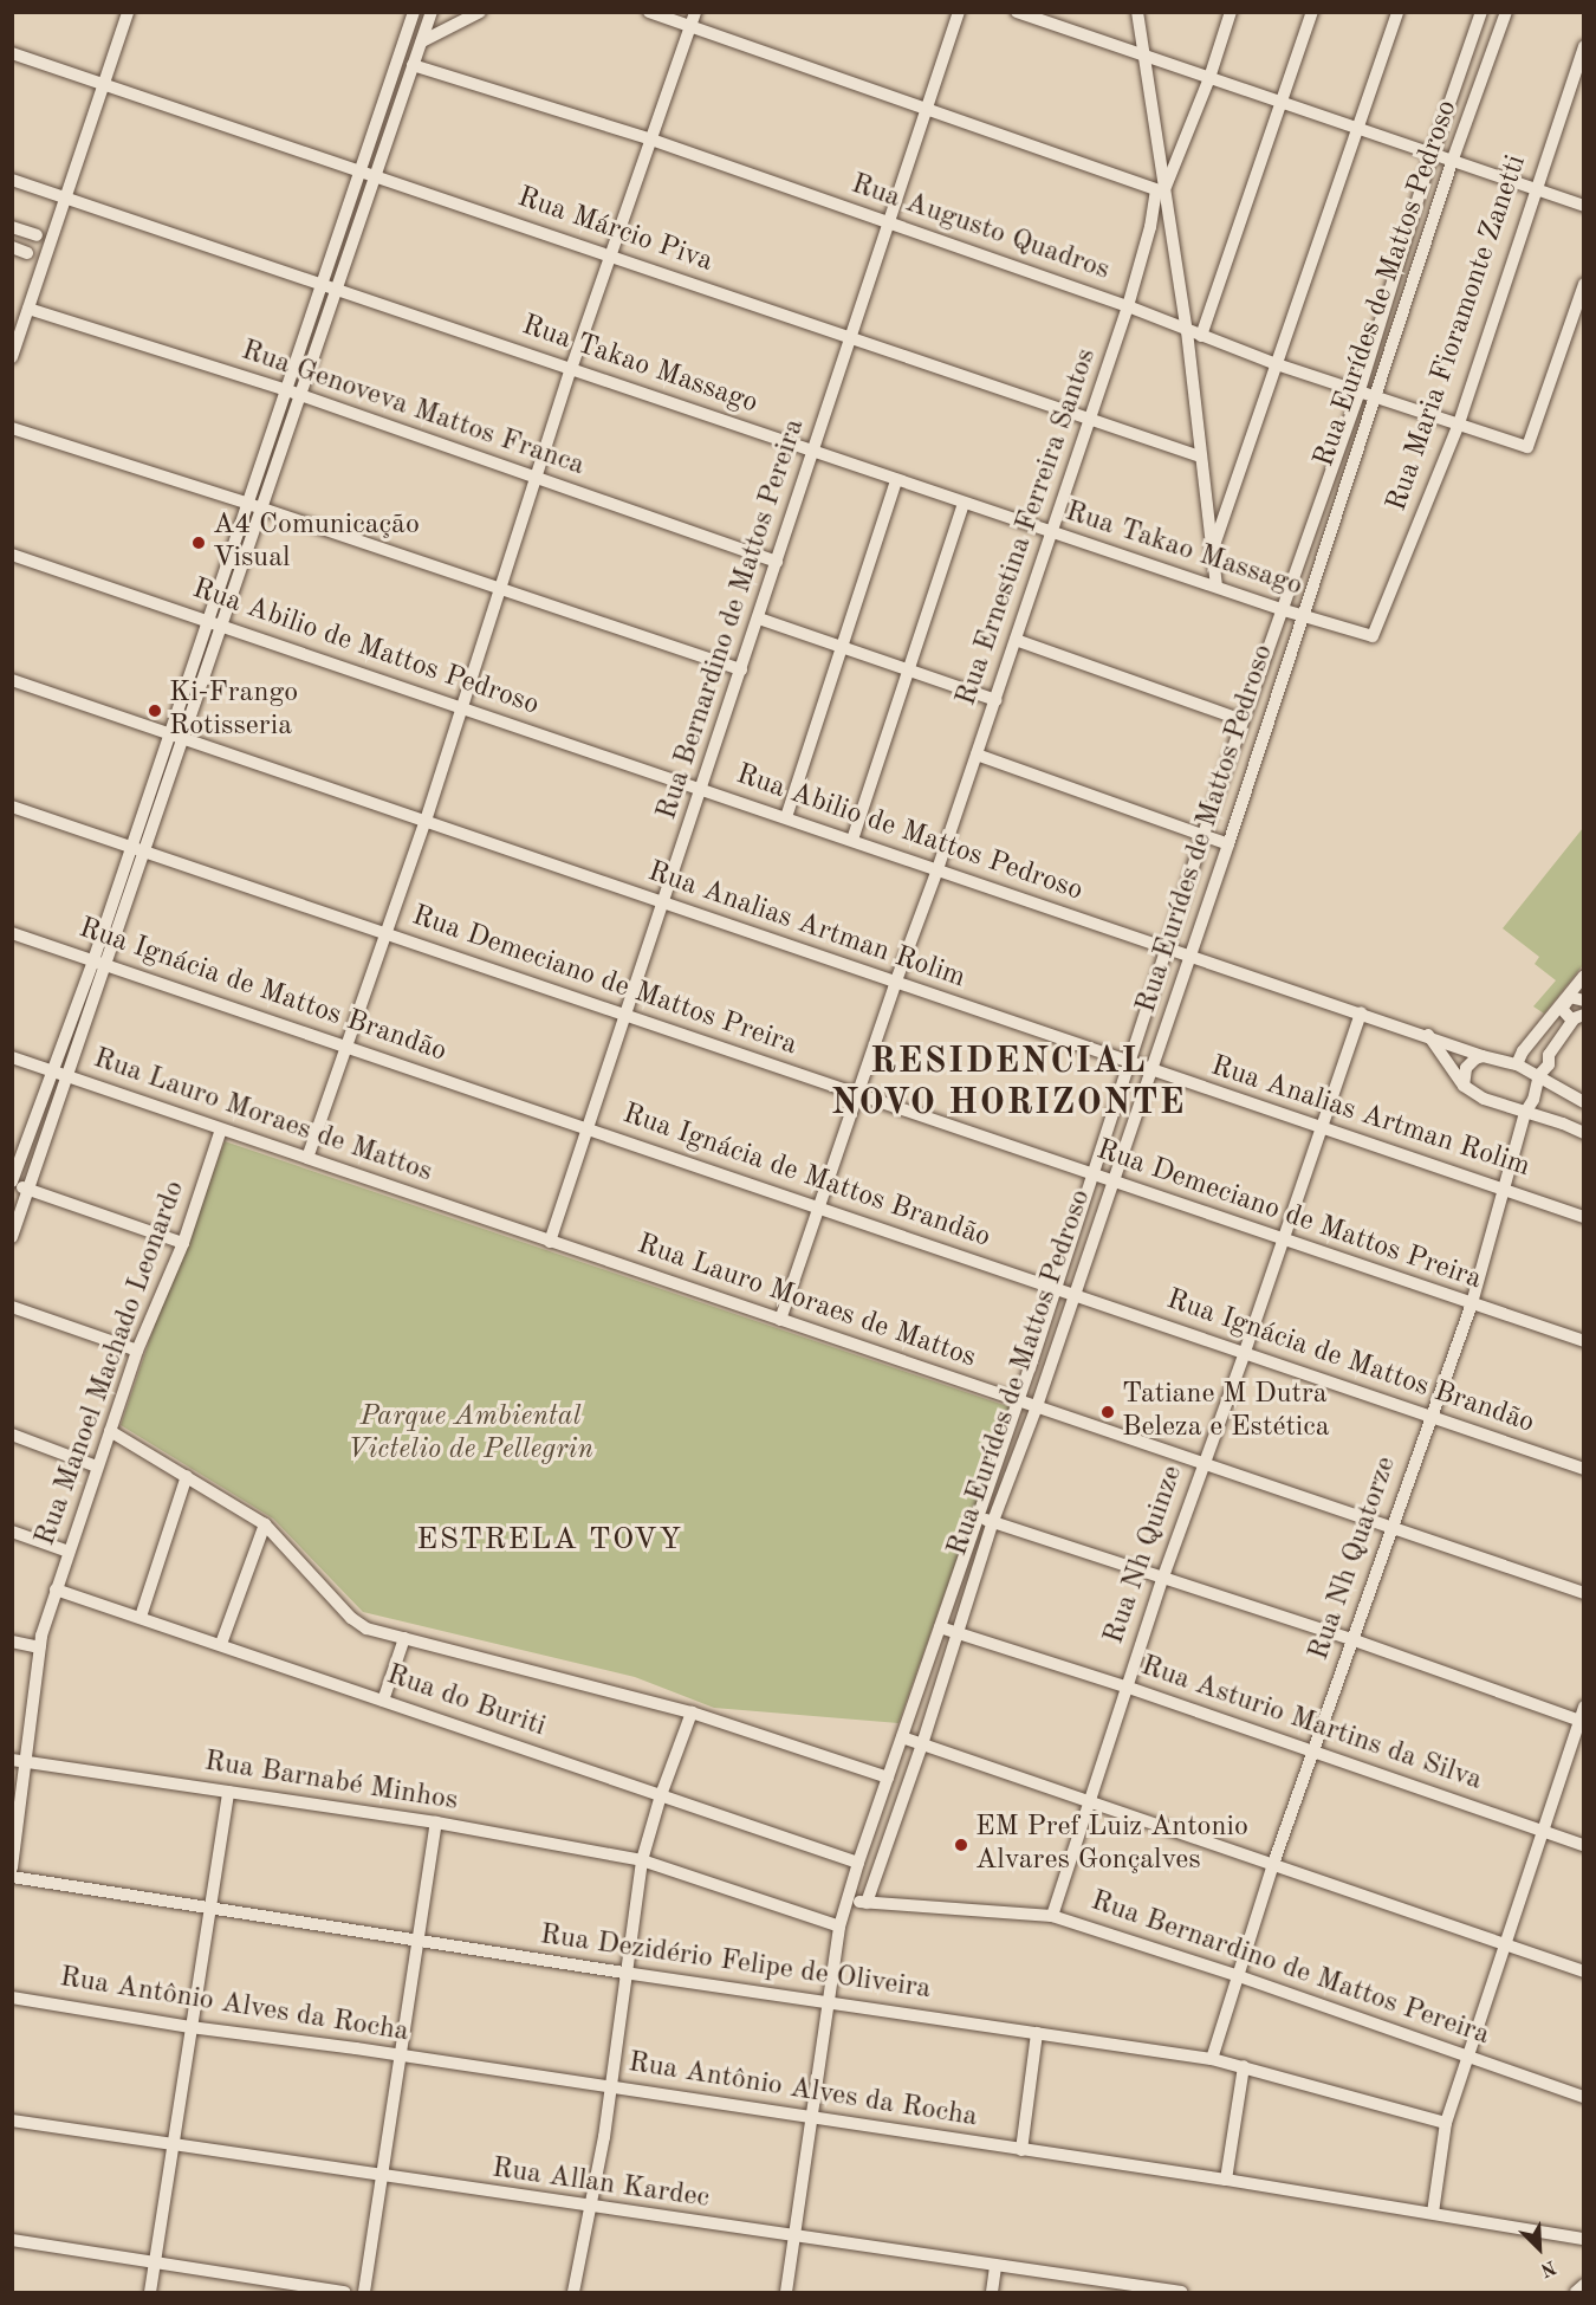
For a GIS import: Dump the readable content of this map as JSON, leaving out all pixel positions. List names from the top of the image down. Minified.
{"streets":{"street":["Rua Augusto Quadros","Rua Márcio Piva","Rua Eurídes de Mattos Pedroso","Rua Maria Fioramonte Zanetti","Rua Takao Massago","Rua Genoveva Mattos Franca","Rua Ernestina Ferreira Santos","Rua Bernardino de Mattos Pereira","Rua Abilio de Mattos Pedroso","Rua Analias Artman Rolim","Rua Demeciano de Mattos Preira","Rua Ignácia de Mattos Brandão","Rua Lauro Moraes de Mattos","Rua Manoel Machado Leonardo","Rua Nh Quinze","Rua Nh Quatorze","Rua do Buriti","Rua Asturio Martins da Silva","Rua Barnabé Minhos","Rua Dezidério Felipe de Oliveira","Rua Antônio Alves da Rocha","Rua Allan Kardec"]},"crossings":[["Rua Augusto Quadros","Rua Eurídes de Mattos Pedroso"],["Rua Augusto Quadros","Rua Maria Fioramonte Zanetti"],["Rua Augusto Quadros","Rua Ernestina Ferreira Santos"],["Rua Augusto Quadros","Rua Bernardino de Mattos Pereira"],["Rua Márcio Piva","Rua Ernestina Ferreira Santos"],["Rua Márcio Piva","Rua Bernardino de Mattos Pereira"],["Rua Eurídes de Mattos Pedroso","Rua Takao Massago"],["Rua Eurídes de Mattos Pedroso","Rua Bernardino de Mattos Pereira"],["Rua Eurídes de Mattos Pedroso","Rua Abilio de Mattos Pedroso"],["Rua Eurídes de Mattos Pedroso","Rua Analias Artman Rolim"],["Rua Eurídes de Mattos Pedroso","Rua Demeciano de Mattos Preira"],["Rua Eurídes de Mattos Pedroso","Rua Ignácia de Mattos Brandão"],["Rua Eurídes de Mattos Pedroso","Rua Lauro Moraes de Mattos"],["Rua Eurídes de Mattos Pedroso","Rua do Buriti"],["Rua Eurídes de Mattos Pedroso","Rua Asturio Martins da Silva"],["Rua Eurídes de Mattos Pedroso","Rua Barnabé Minhos"],["Rua Eurídes de Mattos Pedroso","Rua Dezidério Felipe de Oliveira"],["Rua Eurídes de Mattos Pedroso","Rua Antônio Alves da Rocha"],["Rua Eurídes de Mattos Pedroso","Rua Allan Kardec"],["Rua Maria Fioramonte Zanetti","Rua Takao Massago"],["Rua Takao Massago","Rua Ernestina Ferreira Santos"],["Rua Takao Massago","Rua Bernardino de Mattos Pereira"],["Rua Genoveva Mattos Franca","Rua Bernardino de Mattos Pereira"],["Rua Ernestina Ferreira Santos","Rua Abilio de Mattos Pedroso"],["Rua Ernestina Ferreira Santos","Rua Analias Artman Rolim"],["Rua Ernestina Ferreira Santos","Rua Demeciano de Mattos Preira"],["Rua Ernestina Ferreira Santos","Rua Ignácia de Mattos Brandão"],["Rua Ernestina Ferreira Santos","Rua Lauro Moraes de Mattos"],["Rua Bernardino de Mattos Pereira","Rua Abilio de Mattos Pedroso"],["Rua Bernardino de Mattos Pereira","Rua Analias Artman Rolim"],["Rua Bernardino de Mattos Pereira","Rua Demeciano de Mattos Preira"],["Rua Bernardino de Mattos Pereira","Rua Ignácia de Mattos Brandão"],["Rua Bernardino de Mattos Pereira","Rua Lauro Moraes de Mattos"],["Rua Bernardino de Mattos Pereira","Rua Nh Quinze"],["Rua Bernardino de Mattos Pereira","Rua Nh Quatorze"],["Rua Abilio de Mattos Pedroso","Rua Nh Quinze"],["Rua Abilio de Mattos Pedroso","Rua Nh Quatorze"],["Rua Analias Artman Rolim","Rua Nh Quinze"],["Rua Analias Artman Rolim","Rua Nh Quatorze"],["Rua Demeciano de Mattos Preira","Rua Nh Quinze"],["Rua Demeciano de Mattos Preira","Rua Nh Quatorze"],["Rua Ignácia de Mattos Brandão","Rua Nh Quinze"],["Rua Ignácia de Mattos Brandão","Rua Nh Quatorze"],["Rua Lauro Moraes de Mattos","Rua Manoel Machado Leonardo"],["Rua Lauro Moraes de Mattos","Rua Nh Quinze"],["Rua Lauro Moraes de Mattos","Rua Nh Quatorze"],["Rua Manoel Machado Leonardo","Rua do Buriti"],["Rua Manoel Machado Leonardo","Rua Barnabé Minhos"],["Rua Nh Quinze","Rua Asturio Martins da Silva"],["Rua Nh Quatorze","Rua Asturio Martins da Silva"],["Rua Nh Quatorze","Rua Dezidério Felipe de Oliveira"]],"districts":["RESIDENCIAL NOVO HORIZONTE","ESTRELA TOVY"],"parks":["Parque Ambiental Victelio de Pellegrin"],"places":["A4 Comunicação Visual","Ki-Frango Rotisseria","Tatiane M Dutra Beleza e Estética","EM Pref Luiz Antonio Alvares Gonçalves"],"north":"bottom right"}
